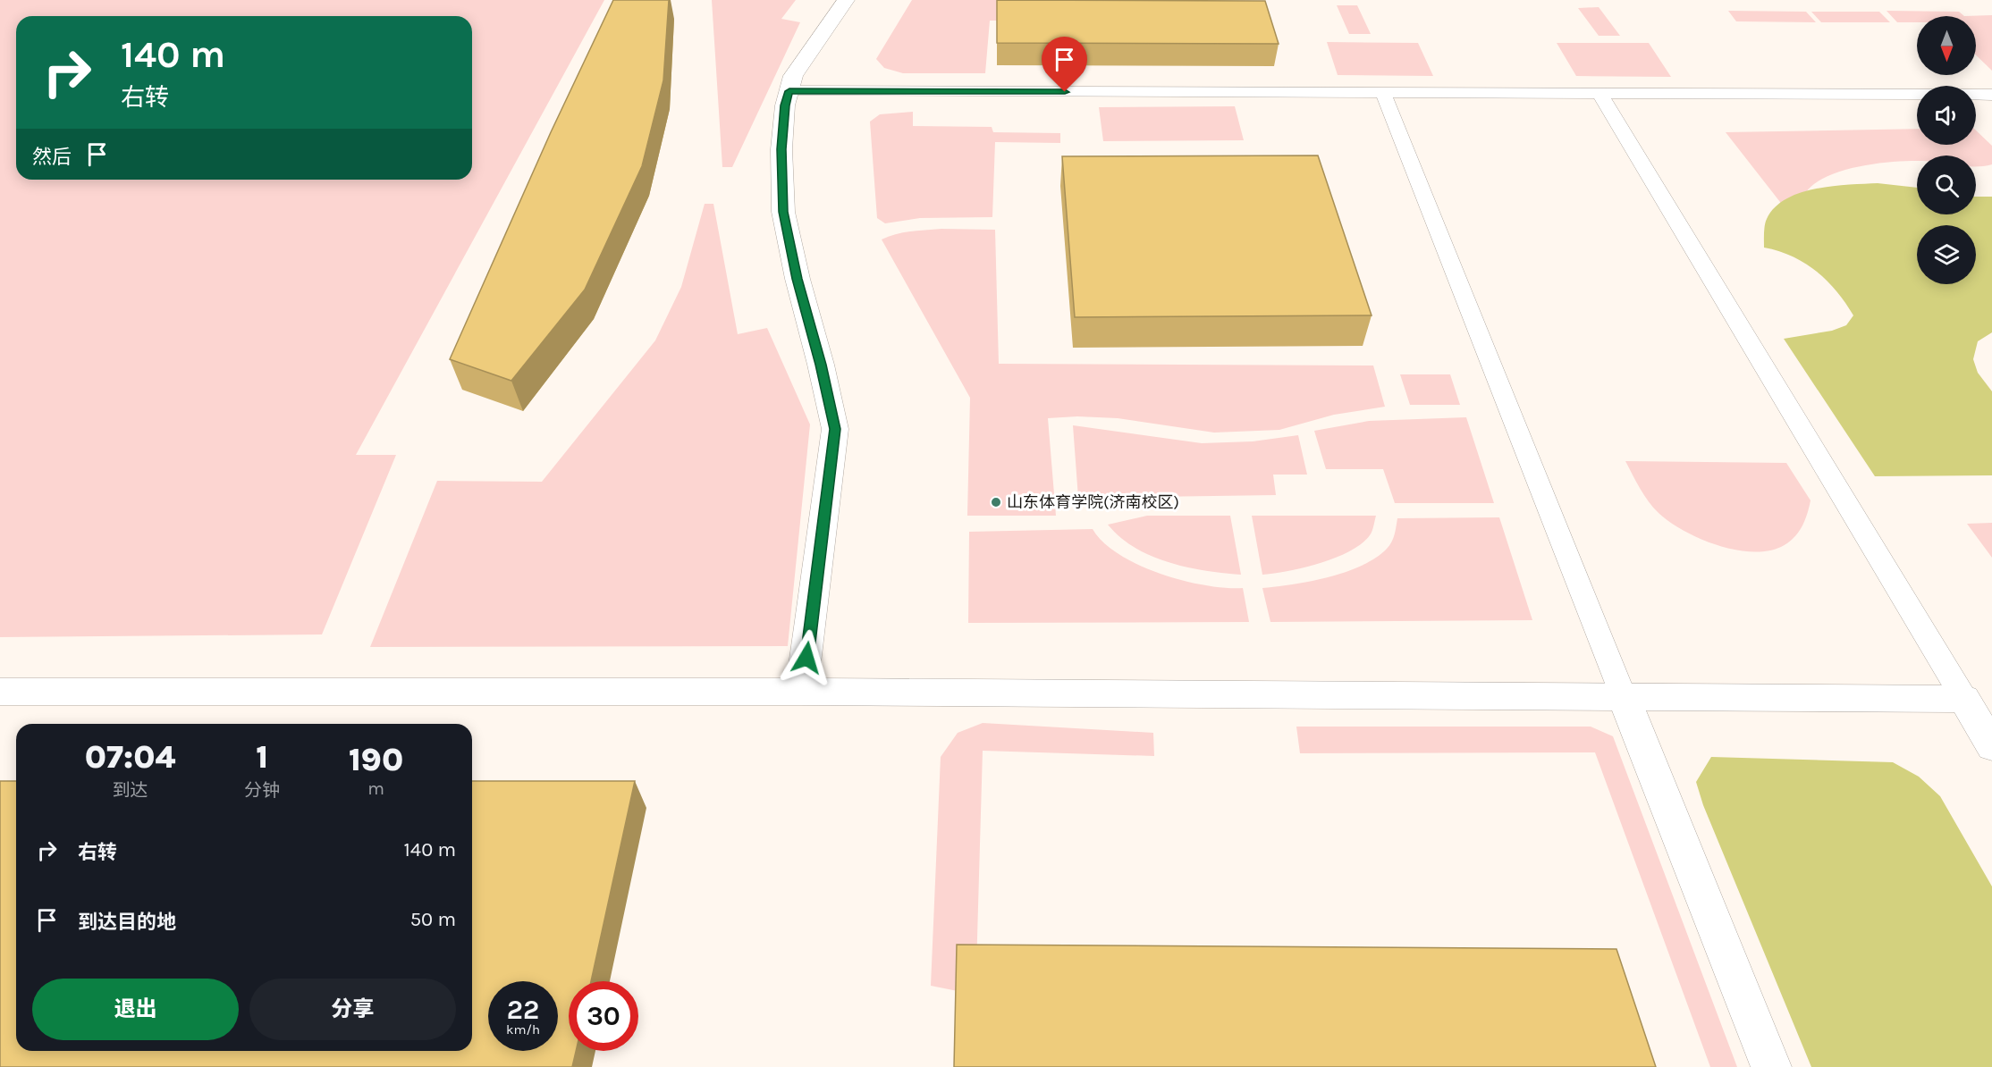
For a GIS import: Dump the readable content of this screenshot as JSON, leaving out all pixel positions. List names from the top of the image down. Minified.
{"places":["山东体育学院(济南校区)"],"north":"bottom","page":{"turn":["140 m","右转"],"then":"然后","eta":["07:04","到达","1","分钟","190","m"],"list":[{"name":"右转","value":"140 m"},{"name":"到达目的地","value":"50 m"}],"buttons":["退出","分享"],"speed":"22 km/h","limit":"30"}}
